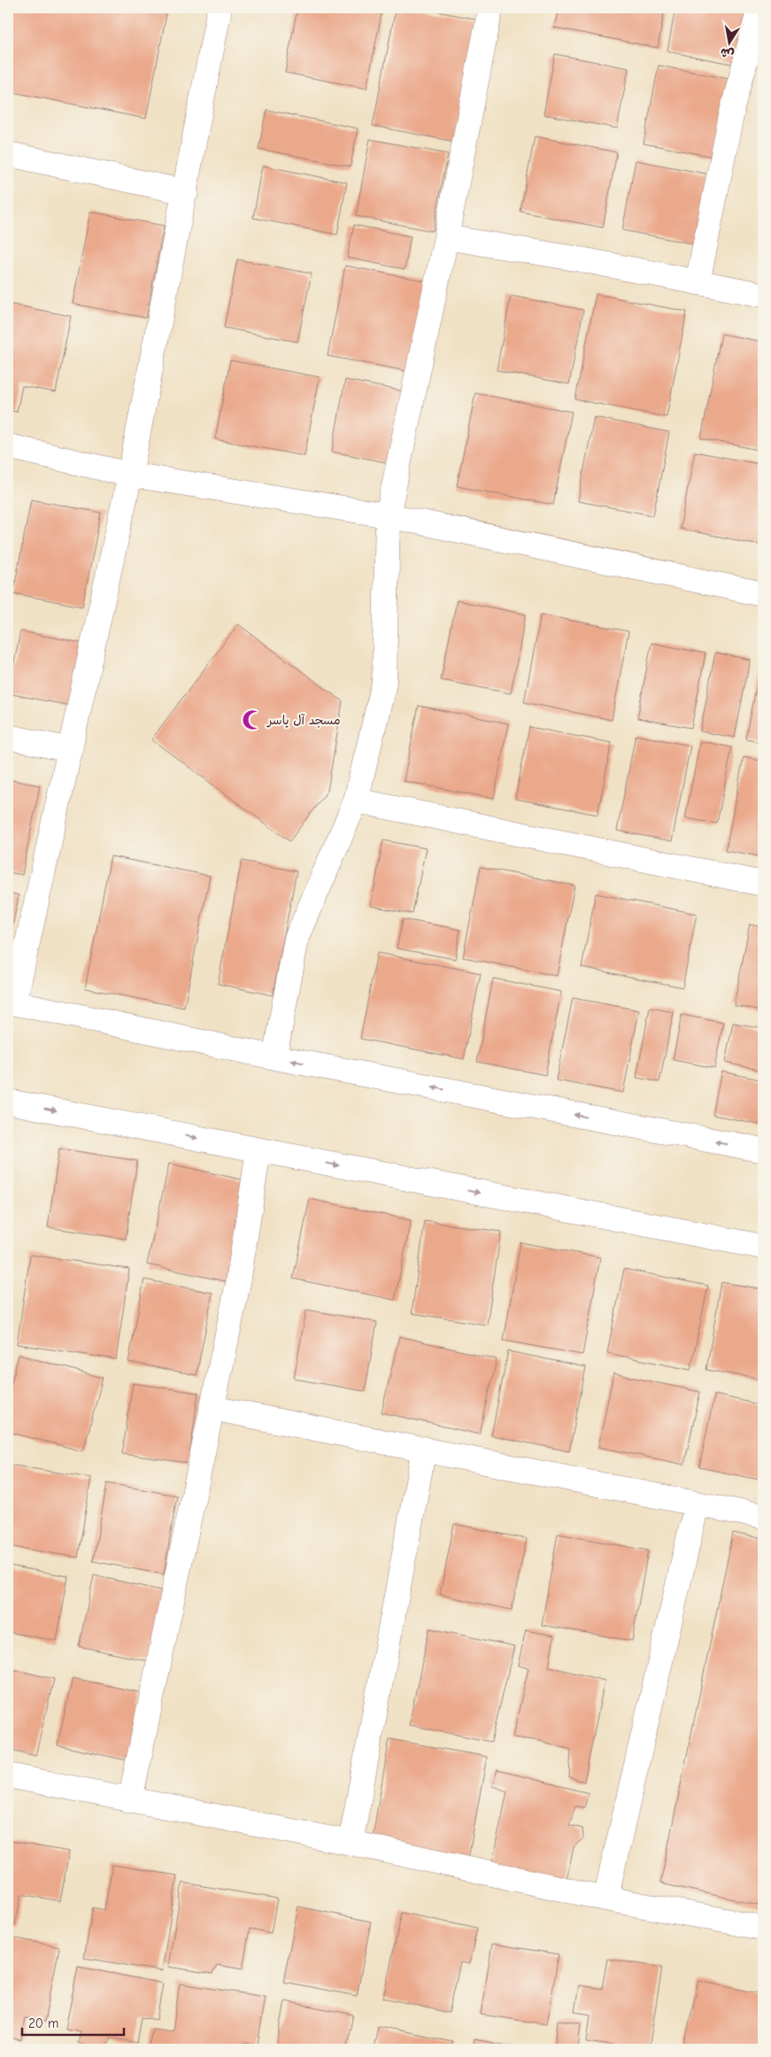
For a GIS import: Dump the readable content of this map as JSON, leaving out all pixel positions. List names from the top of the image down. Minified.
{"places":{"mosque":["مسجد آل ياسر"]},"scale_bar":"20 m","north":"bottom"}
